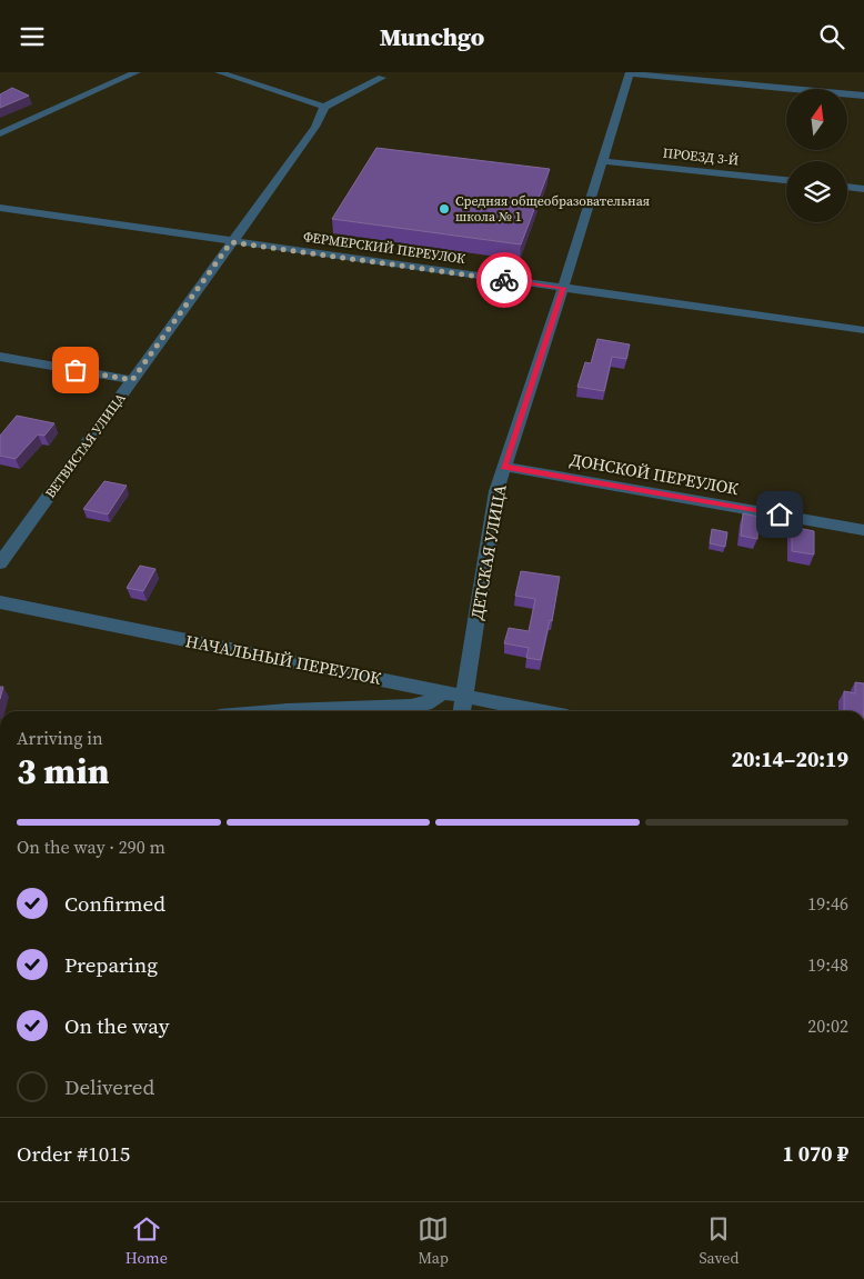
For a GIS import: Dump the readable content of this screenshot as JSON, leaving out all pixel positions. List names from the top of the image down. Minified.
{"streets":{"street":["ПРОЕЗД 3-Й","ФЕРМЕРСКИЙ ПЕРЕУЛОК","ВЕТВИСТАЯ УЛИЦА","ДОНСКОЙ ПЕРЕУЛОК","ДЕТСКАЯ УЛИЦА","НАЧАЛЬНЫЙ ПЕРЕУЛОК"]},"crossings":[["ПРОЕЗД 3-Й","ДЕТСКАЯ УЛИЦА"],["ФЕРМЕРСКИЙ ПЕРЕУЛОК","ВЕТВИСТАЯ УЛИЦА"],["ФЕРМЕРСКИЙ ПЕРЕУЛОК","ДЕТСКАЯ УЛИЦА"],["ДОНСКОЙ ПЕРЕУЛОК","ДЕТСКАЯ УЛИЦА"],["ДЕТСКАЯ УЛИЦА","НАЧАЛЬНЫЙ ПЕРЕУЛОК"]],"places":["Средняя общеобразовательная школа № 1"],"north":"top","page":{"header":"Munchgo","heading":["3 min","Arriving in","20:14–20:19"],"panel":["Order #1015","1 070 ₽"],"bar":"On the way · 290 m","list":[["Confirmed","19:46"],["Preparing","19:48"],["On the way","20:02"],"Delivered"],"tabs":["Home","Map","Saved"]}}
